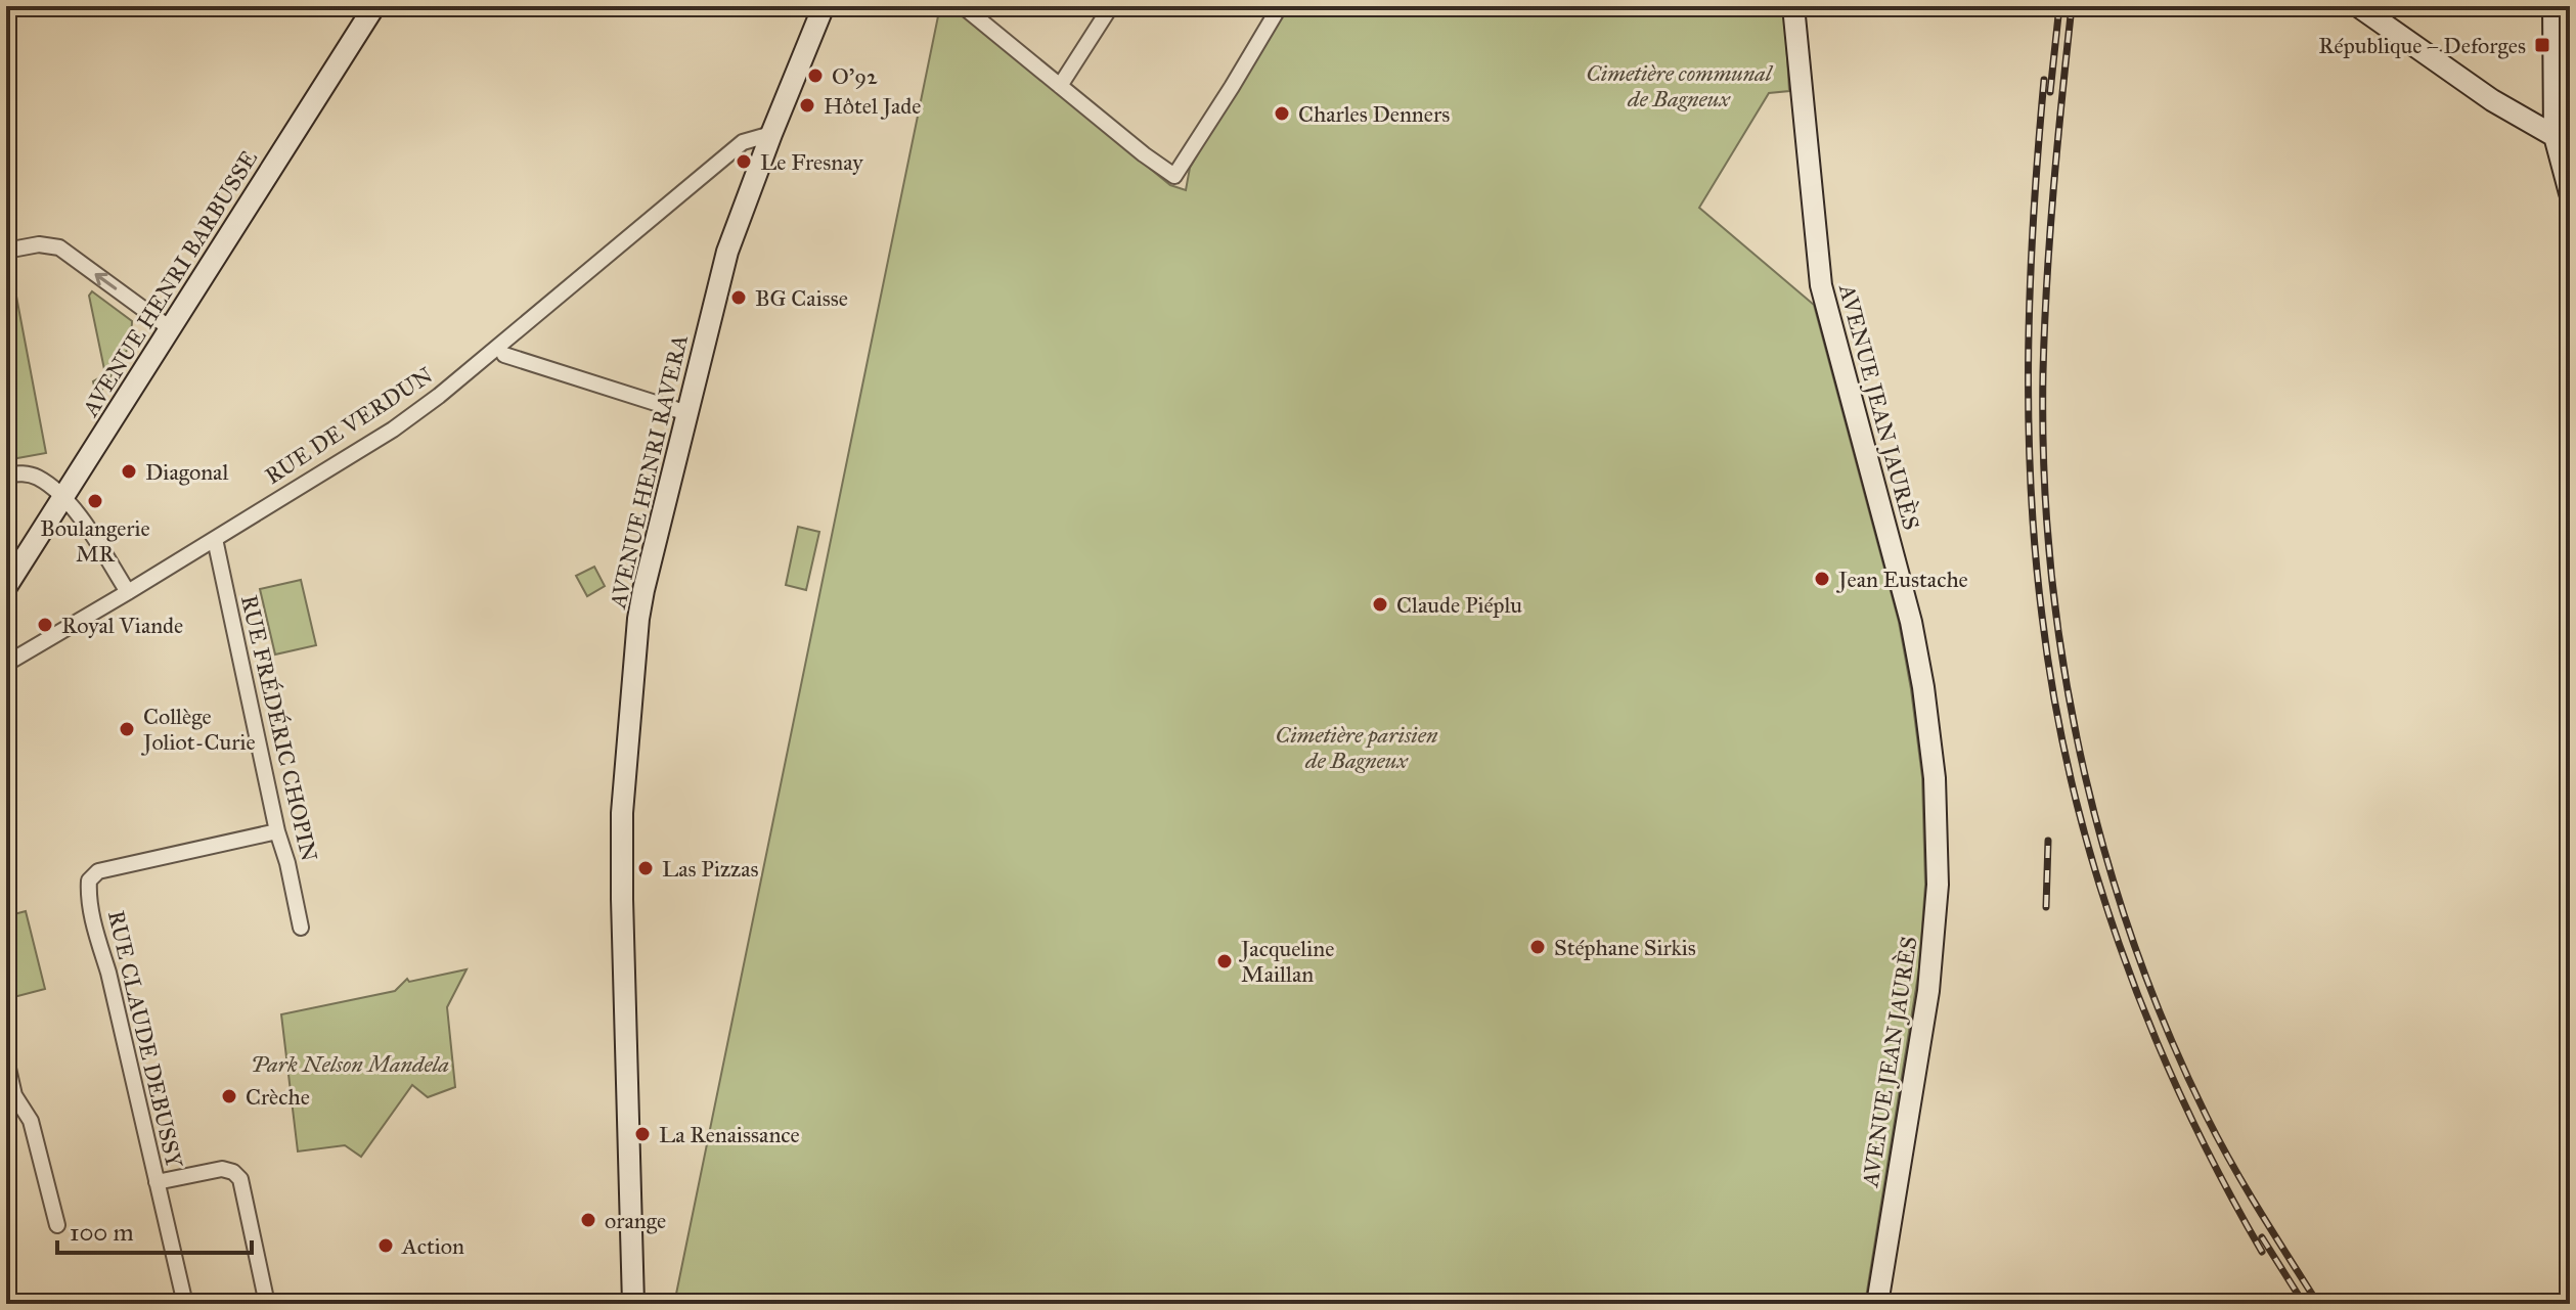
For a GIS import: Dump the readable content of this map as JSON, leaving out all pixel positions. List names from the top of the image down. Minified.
{"streets":{"street":["AVENUE HENRI BARBUSSE","AVENUE JEAN JAURÈS","RUE DE VERDUN","AVENUE HENRI RAVERA","RUE FRÉDÉRIC CHOPIN","RUE CLAUDE DEBUSSY"]},"crossings":[["RUE DE VERDUN","AVENUE HENRI RAVERA"],["RUE DE VERDUN","RUE FRÉDÉRIC CHOPIN"],["RUE FRÉDÉRIC CHOPIN","RUE CLAUDE DEBUSSY"]],"parks":["Cimetière communal de Bagneux","Cimetière parisien de Bagneux","Park Nelson Mandela"],"places":{"transit":["République – Deforges"],"other":["O'92","Hôtel Jade","Charles Denners","Le Fresnay","BG Caisse","Diagonal","Boulangerie MR","Jean Eustache","Claude Piéplu","Royal Viande","Collège Joliot-Curie","Las Pizzas","Stéphane Sirkis","Jacqueline Maillan","Crèche","La Renaissance","orange","Action"]},"scale_bar":"100 m"}
